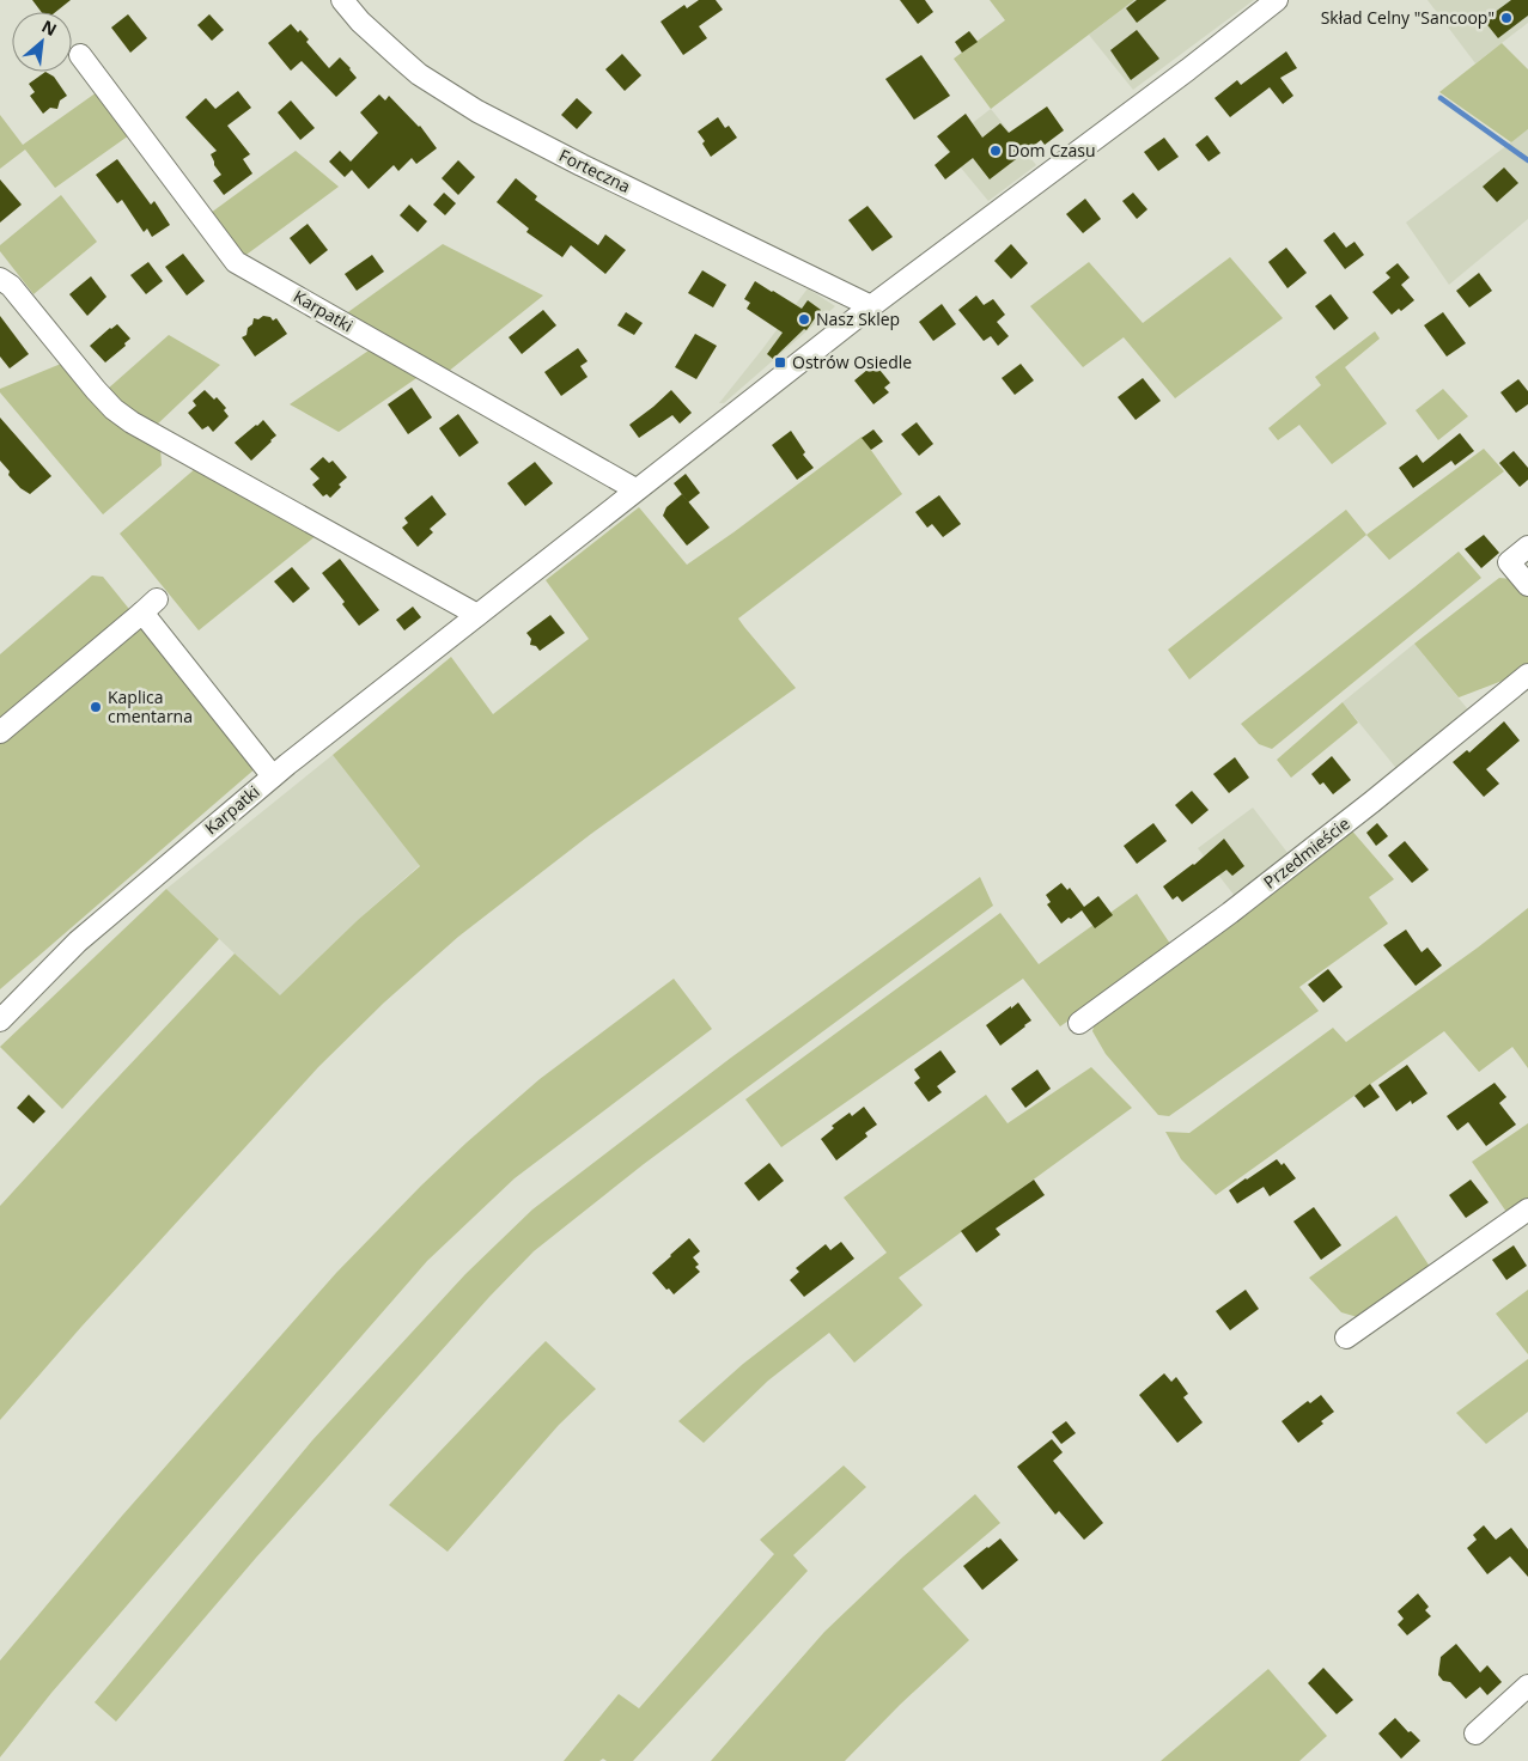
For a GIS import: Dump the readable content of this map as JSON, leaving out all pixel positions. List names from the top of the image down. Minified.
{"streets":{"street":["Forteczna","Karpatki","Przedmieście"]},"crossings":[["Forteczna","Karpatki"]],"places":{"other":["Skład Celny \"Sancoop\"","Dom Czasu","Nasz Sklep","Kaplica cmentarna"],"transit":["Ostrów Osiedle"]},"north":"top right"}
